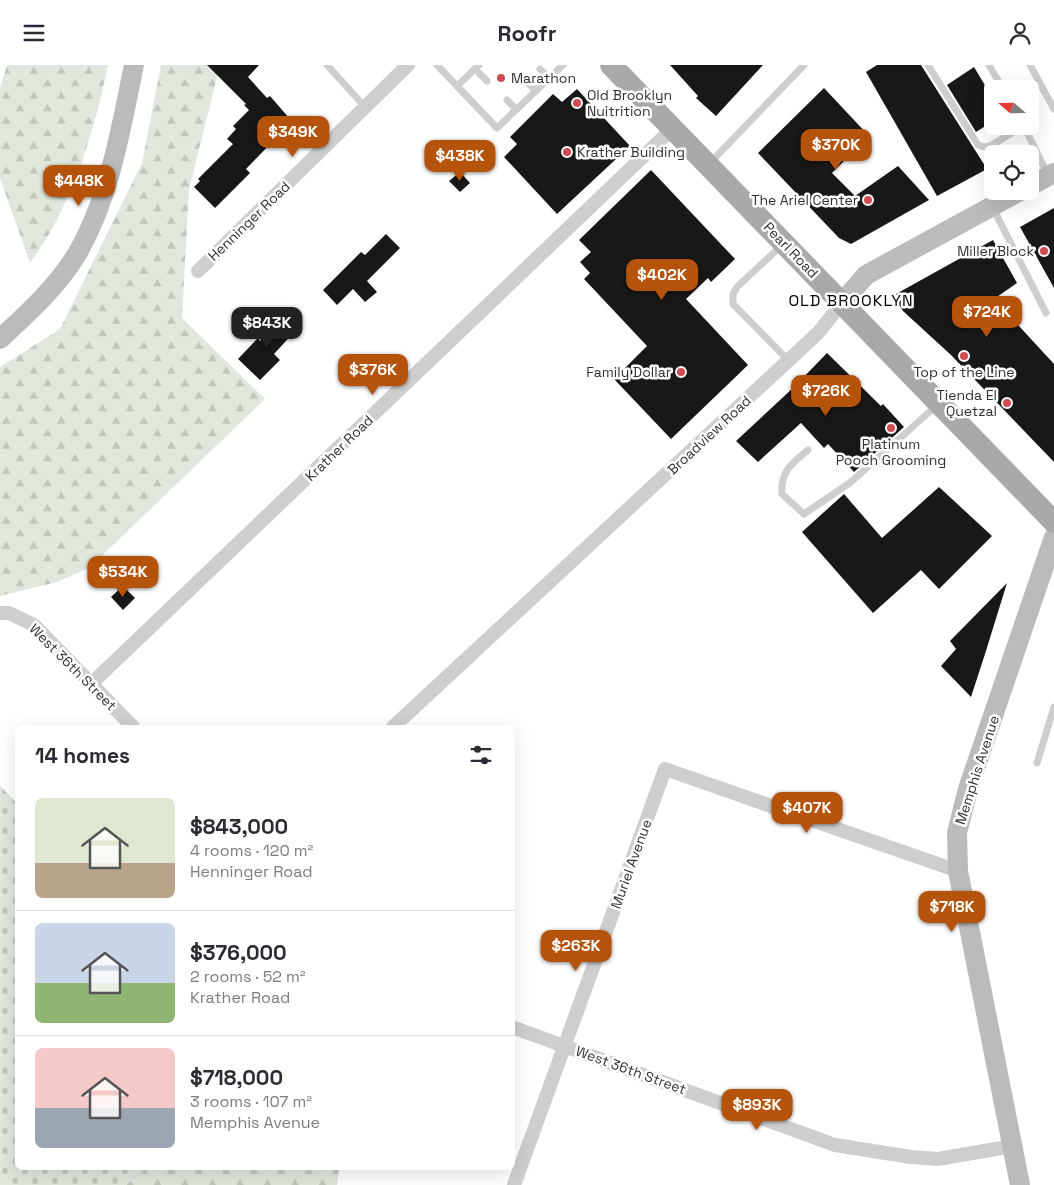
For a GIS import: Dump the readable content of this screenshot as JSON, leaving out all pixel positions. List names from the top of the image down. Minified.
{"streets":{"main road":["Pearl Road","Broadview Road","Memphis Avenue"],"street":["Henninger Road","Krather Road","West 36th Street","Muriel Avenue"]},"crossings":[["Pearl Road","Broadview Road"],["Pearl Road","Krather Road"],["Krather Road","West 36th Street"],["West 36th Street","Memphis Avenue"],["West 36th Street","Muriel Avenue"],["Memphis Avenue","Muriel Avenue"]],"districts":["OLD BROOKLYN"],"places":["Marathon","Old Brooklyn Nuitrition","Krather Building","The Ariel Center","Miller Block","Top of the Line","Family Dollar","Tienda El Quetzal","Platinum Pooch Grooming"],"north":"left","page":{"header":"Roofr","price":["$349K","$370K","$438K","$448K","$402K","$724K","$843K","$376K","$726K","$534K","$407K","$718K","$263K","$893K"],"heading":"14 homes","list":[{"name":"$843,000","note":"4 rooms · 120 m² · Henninger Road"},{"name":"$376,000","note":"2 rooms · 52 m² · Krather Road"},{"name":"$718,000","note":"3 rooms · 107 m² · Memphis Avenue"}]}}
